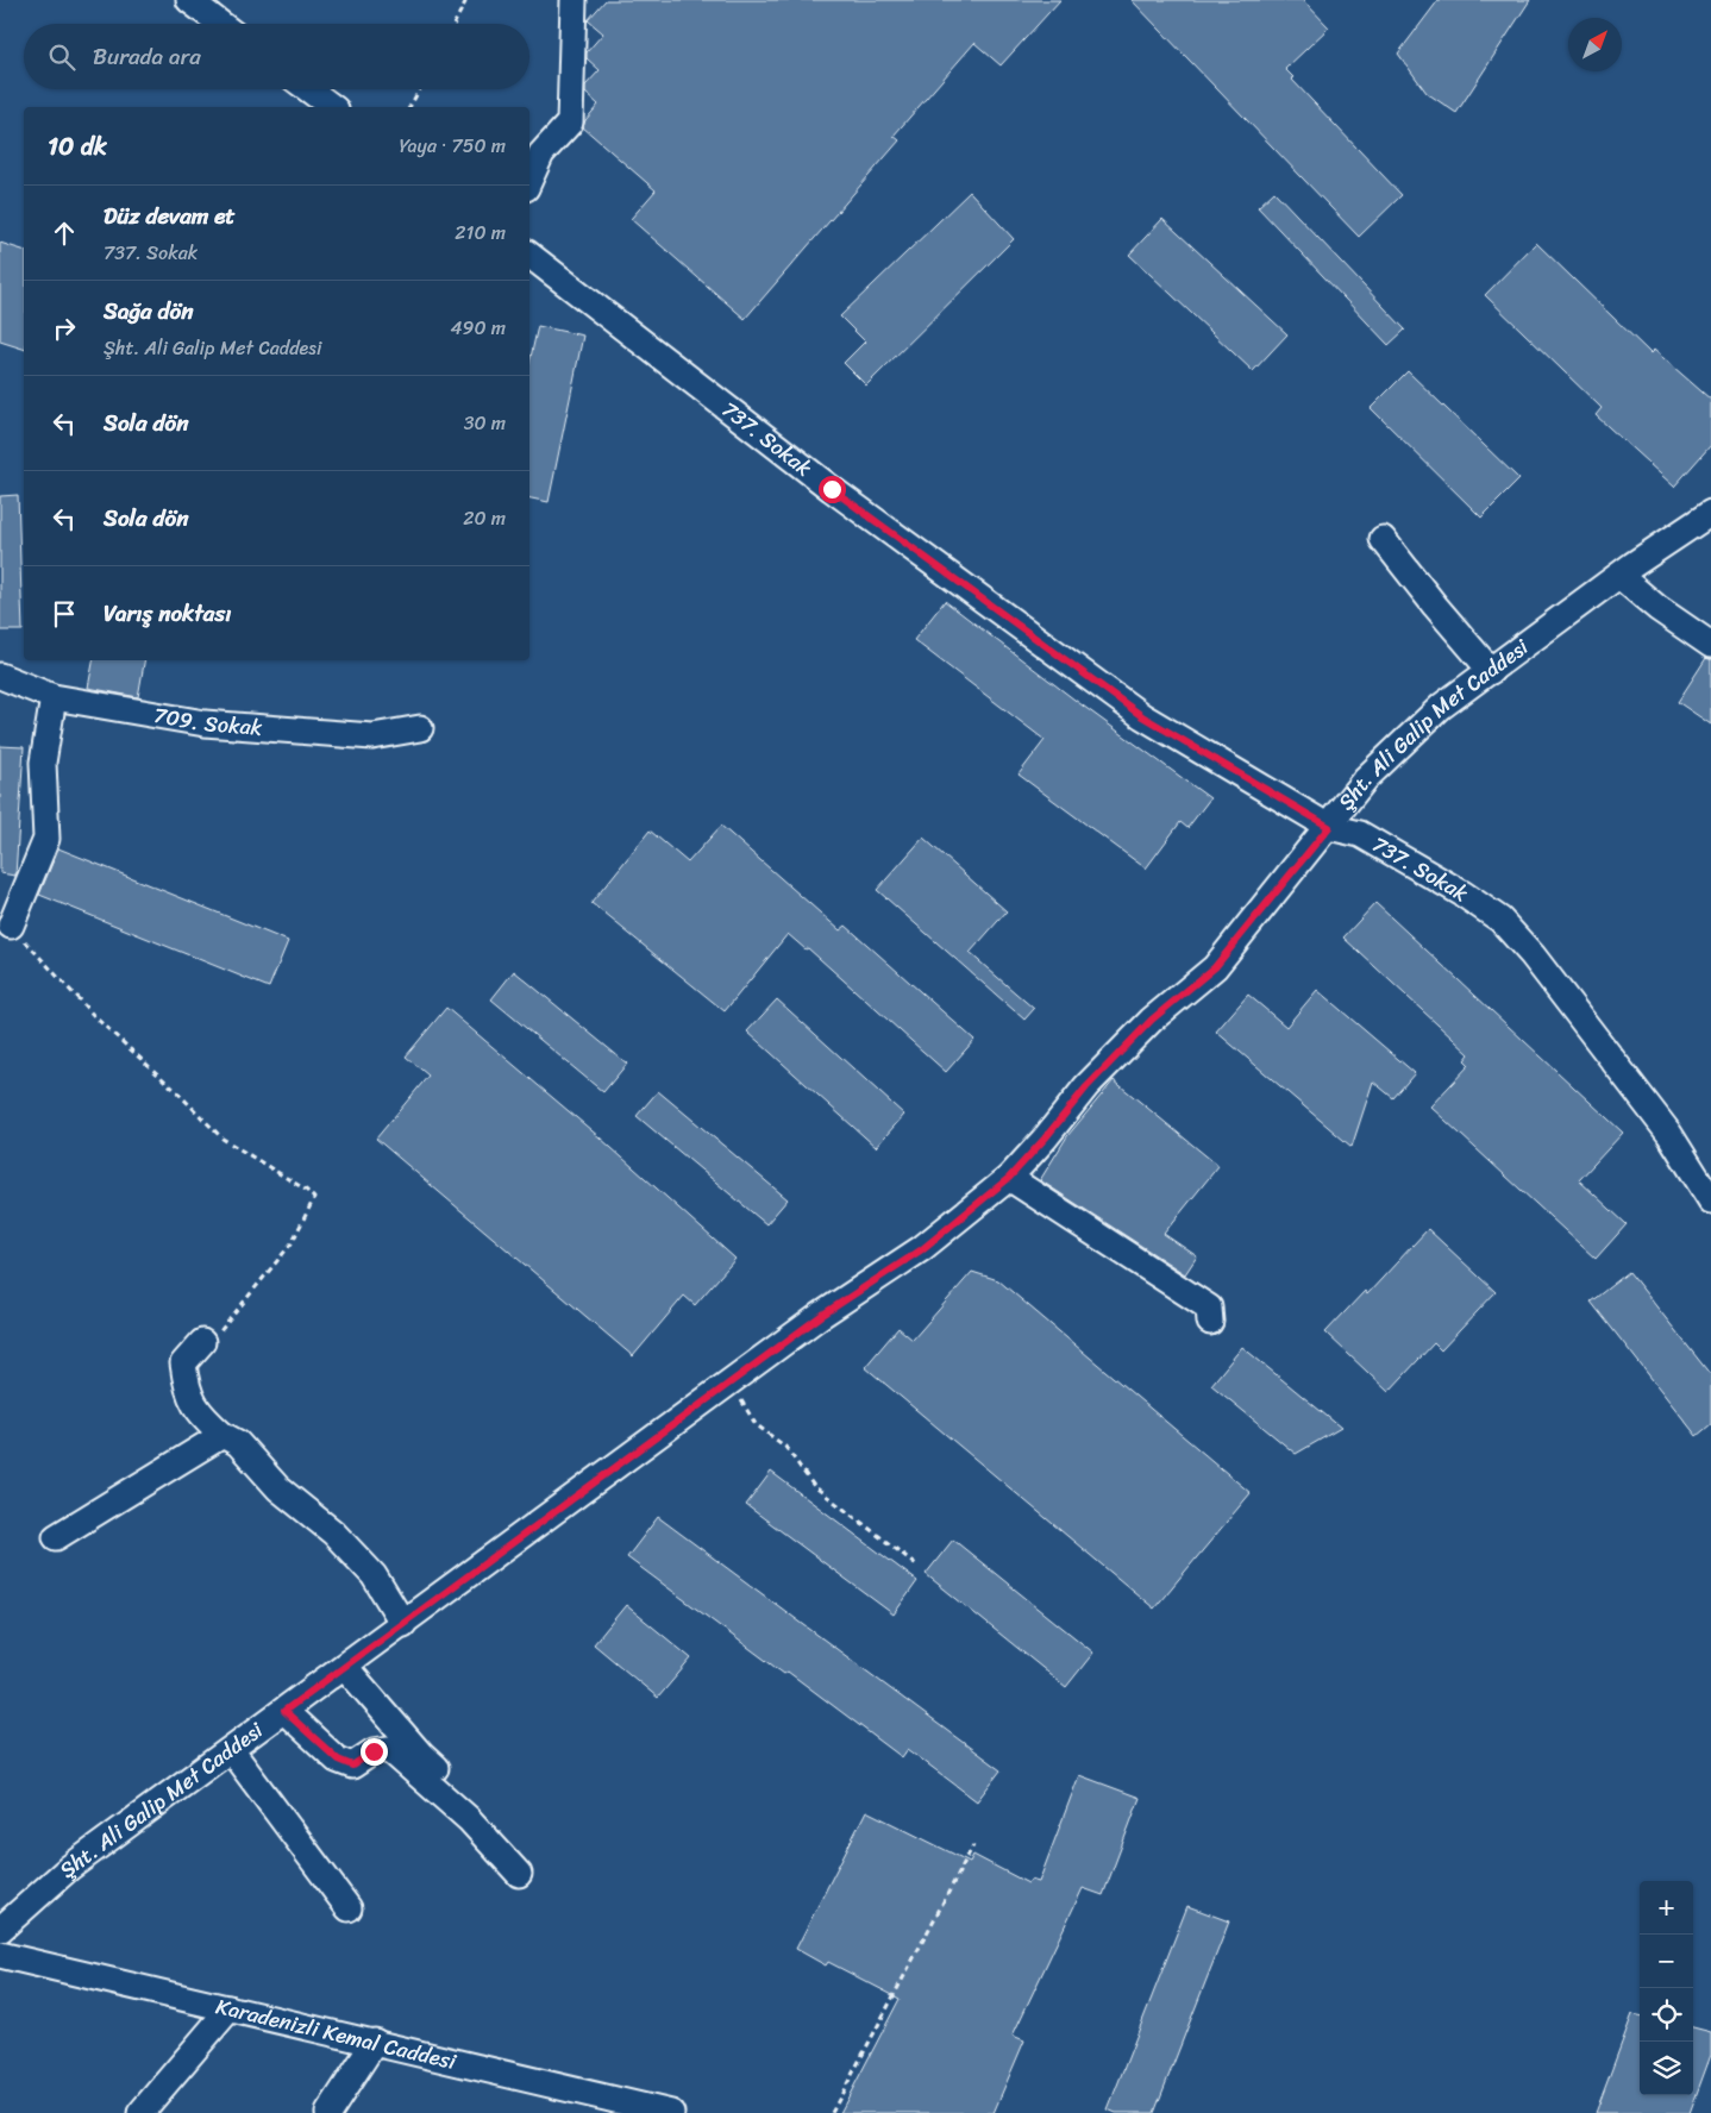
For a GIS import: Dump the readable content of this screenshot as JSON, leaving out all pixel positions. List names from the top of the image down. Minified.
{"streets":{"street":["737. Sokak","709. Sokak","Şht. Ali Galip Met Caddesi","Karadenizli Kemal Caddesi"]},"crossings":[["737. Sokak","Şht. Ali Galip Met Caddesi"]],"north":"top right","page":{"search":"Burada ara","heading":["10 dk","Yaya · 750 m"],"list":[["Düz devam et","737. Sokak","210 m"],["Sağa dön","Şht. Ali Galip Met Caddesi","490 m"],["Sola dön","30 m"],["Sola dön","20 m"],"Varış noktası"],"map_buttons":["+","−"]}}
